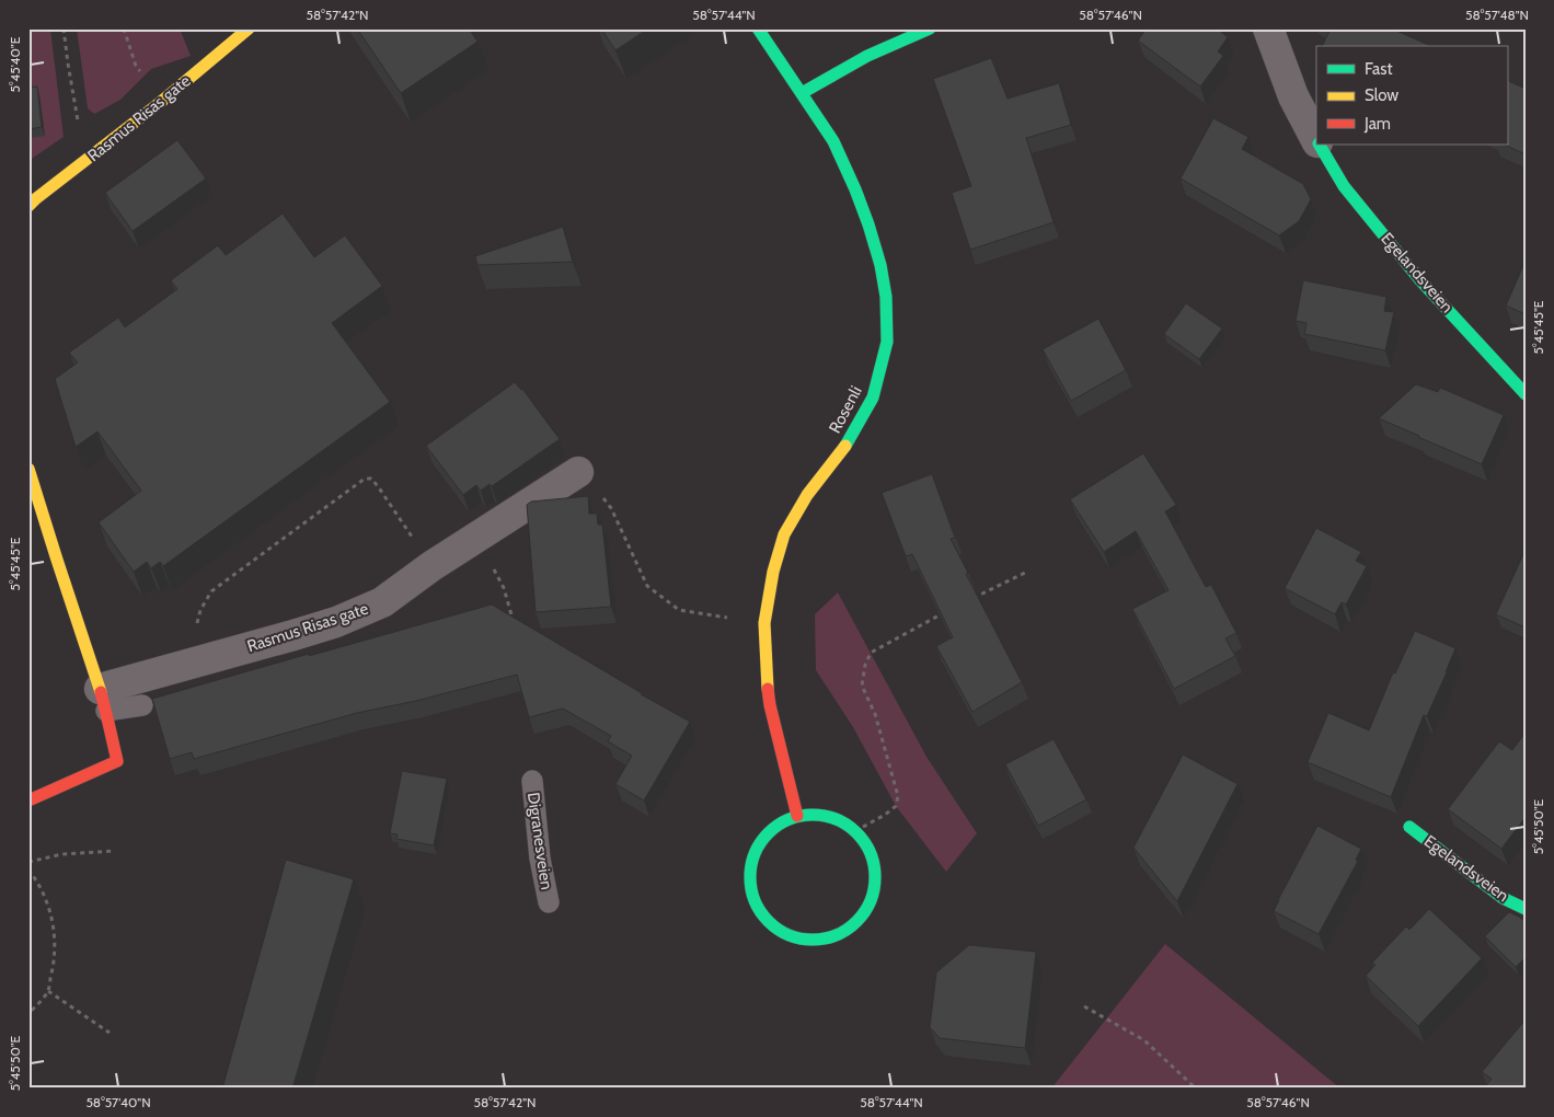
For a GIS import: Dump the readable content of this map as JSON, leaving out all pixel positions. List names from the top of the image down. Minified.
{"streets":{"street":["Rasmus Risas gate","Egelandsveien","Rosenli"],"lane":["Digranesveien"]},"legend":["Fast","Slow","Jam"],"coordinates":["58°57'42\"N","58°57'44\"N","58°57'46\"N","58°57'48\"N","5°45'40\"E","5°45'45\"E","5°45'50\"E","58°57'40\"N"]}
